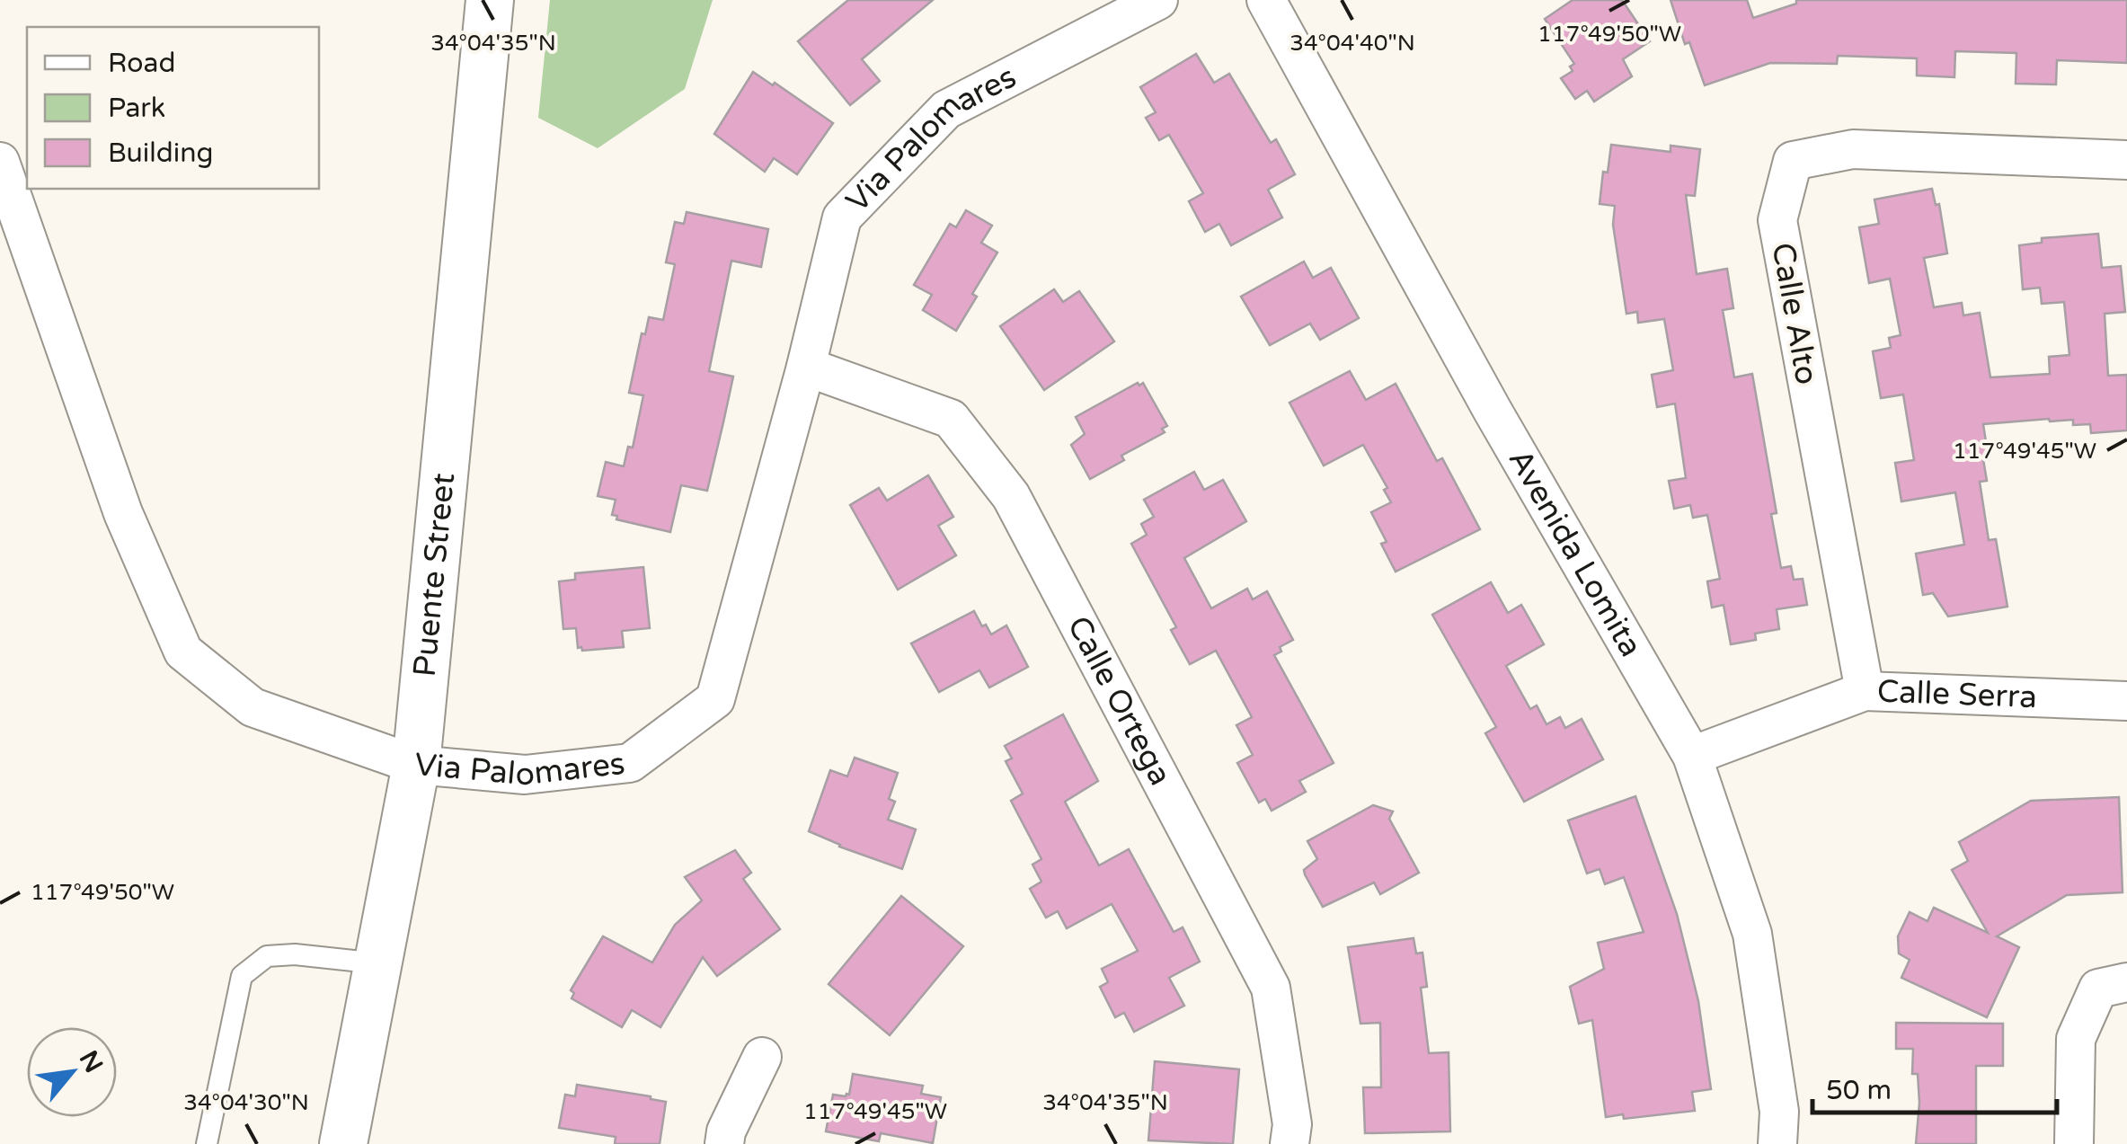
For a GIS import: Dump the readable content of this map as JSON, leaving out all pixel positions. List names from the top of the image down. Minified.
{"streets":{"street":["Via Palomares","Calle Alto","Avenida Lomita","Puente Street","Calle Serra","Calle Ortega"]},"crossings":[["Via Palomares","Puente Street"],["Via Palomares","Calle Ortega"],["Calle Alto","Calle Serra"],["Avenida Lomita","Calle Serra"]],"legend":["Road","Park","Building"],"scale_bar":"50 m","north":"top right","coordinates":["117°49'50\"W","34°04'35\"N","34°04'40\"N","117°49'45\"W","34°04'30\"N"]}
